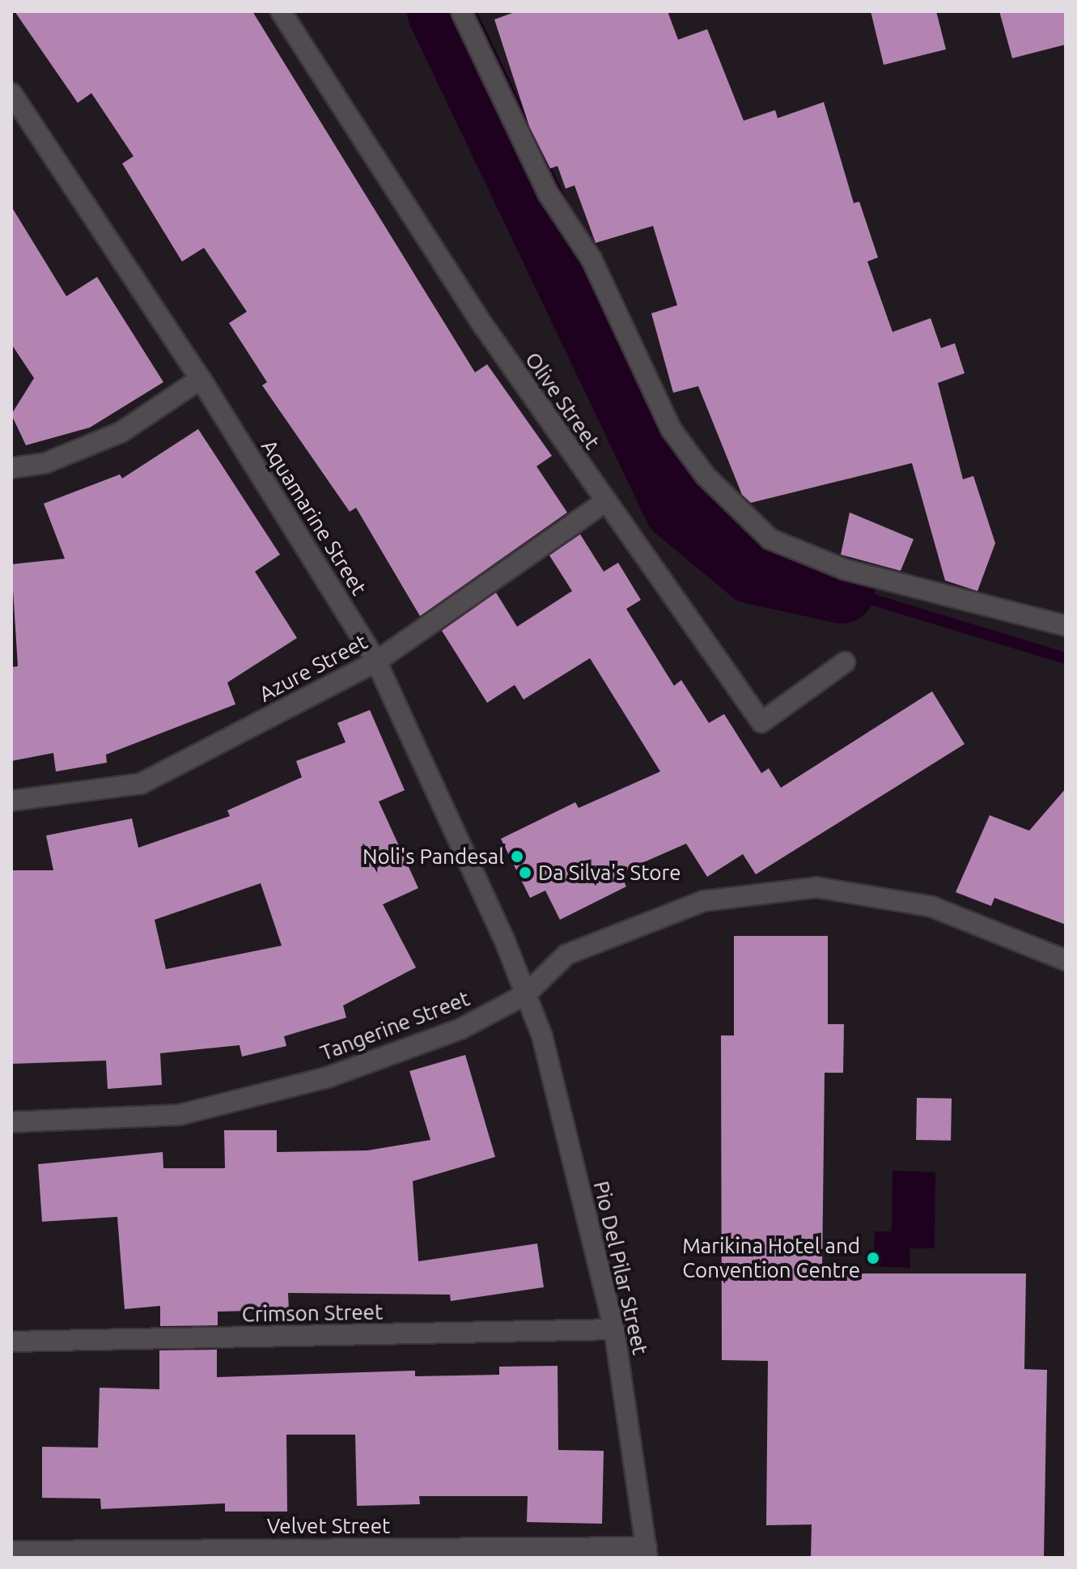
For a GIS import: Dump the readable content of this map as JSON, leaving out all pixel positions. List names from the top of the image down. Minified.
{"streets":{"street":["Olive Street","Aquamarine Street","Azure Street","Tangerine Street","Pio Del Pilar Street","Crimson Street","Velvet Street"]},"crossings":[["Olive Street","Azure Street"],["Aquamarine Street","Azure Street"],["Aquamarine Street","Tangerine Street"],["Aquamarine Street","Pio Del Pilar Street"],["Tangerine Street","Pio Del Pilar Street"],["Pio Del Pilar Street","Crimson Street"],["Pio Del Pilar Street","Velvet Street"]],"places":["Noli's Pandesal","Da Silva's Store","Marikina Hotel and Convention Centre"]}
